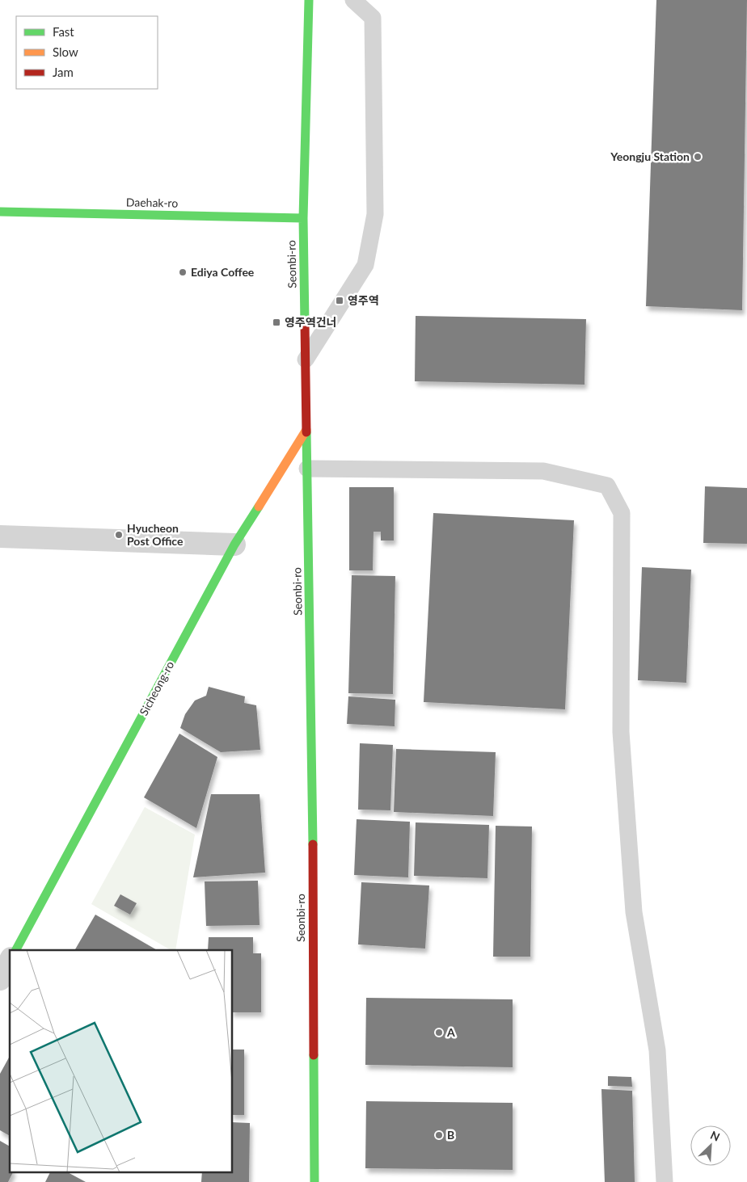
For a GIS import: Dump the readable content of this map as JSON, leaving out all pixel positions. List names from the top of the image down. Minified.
{"streets":{"main road":["Daehak-ro","Seonbi-ro","Sicheong-ro"]},"crossings":[["Daehak-ro","Seonbi-ro"],["Seonbi-ro","Sicheong-ro"]],"places":{"other":["Yeongju Station","Ediya Coffee","Hyucheon Post Office","A","B"],"transit":["영주역","영주역건너"]},"legend":["Fast","Slow","Jam"],"north":"top right"}
